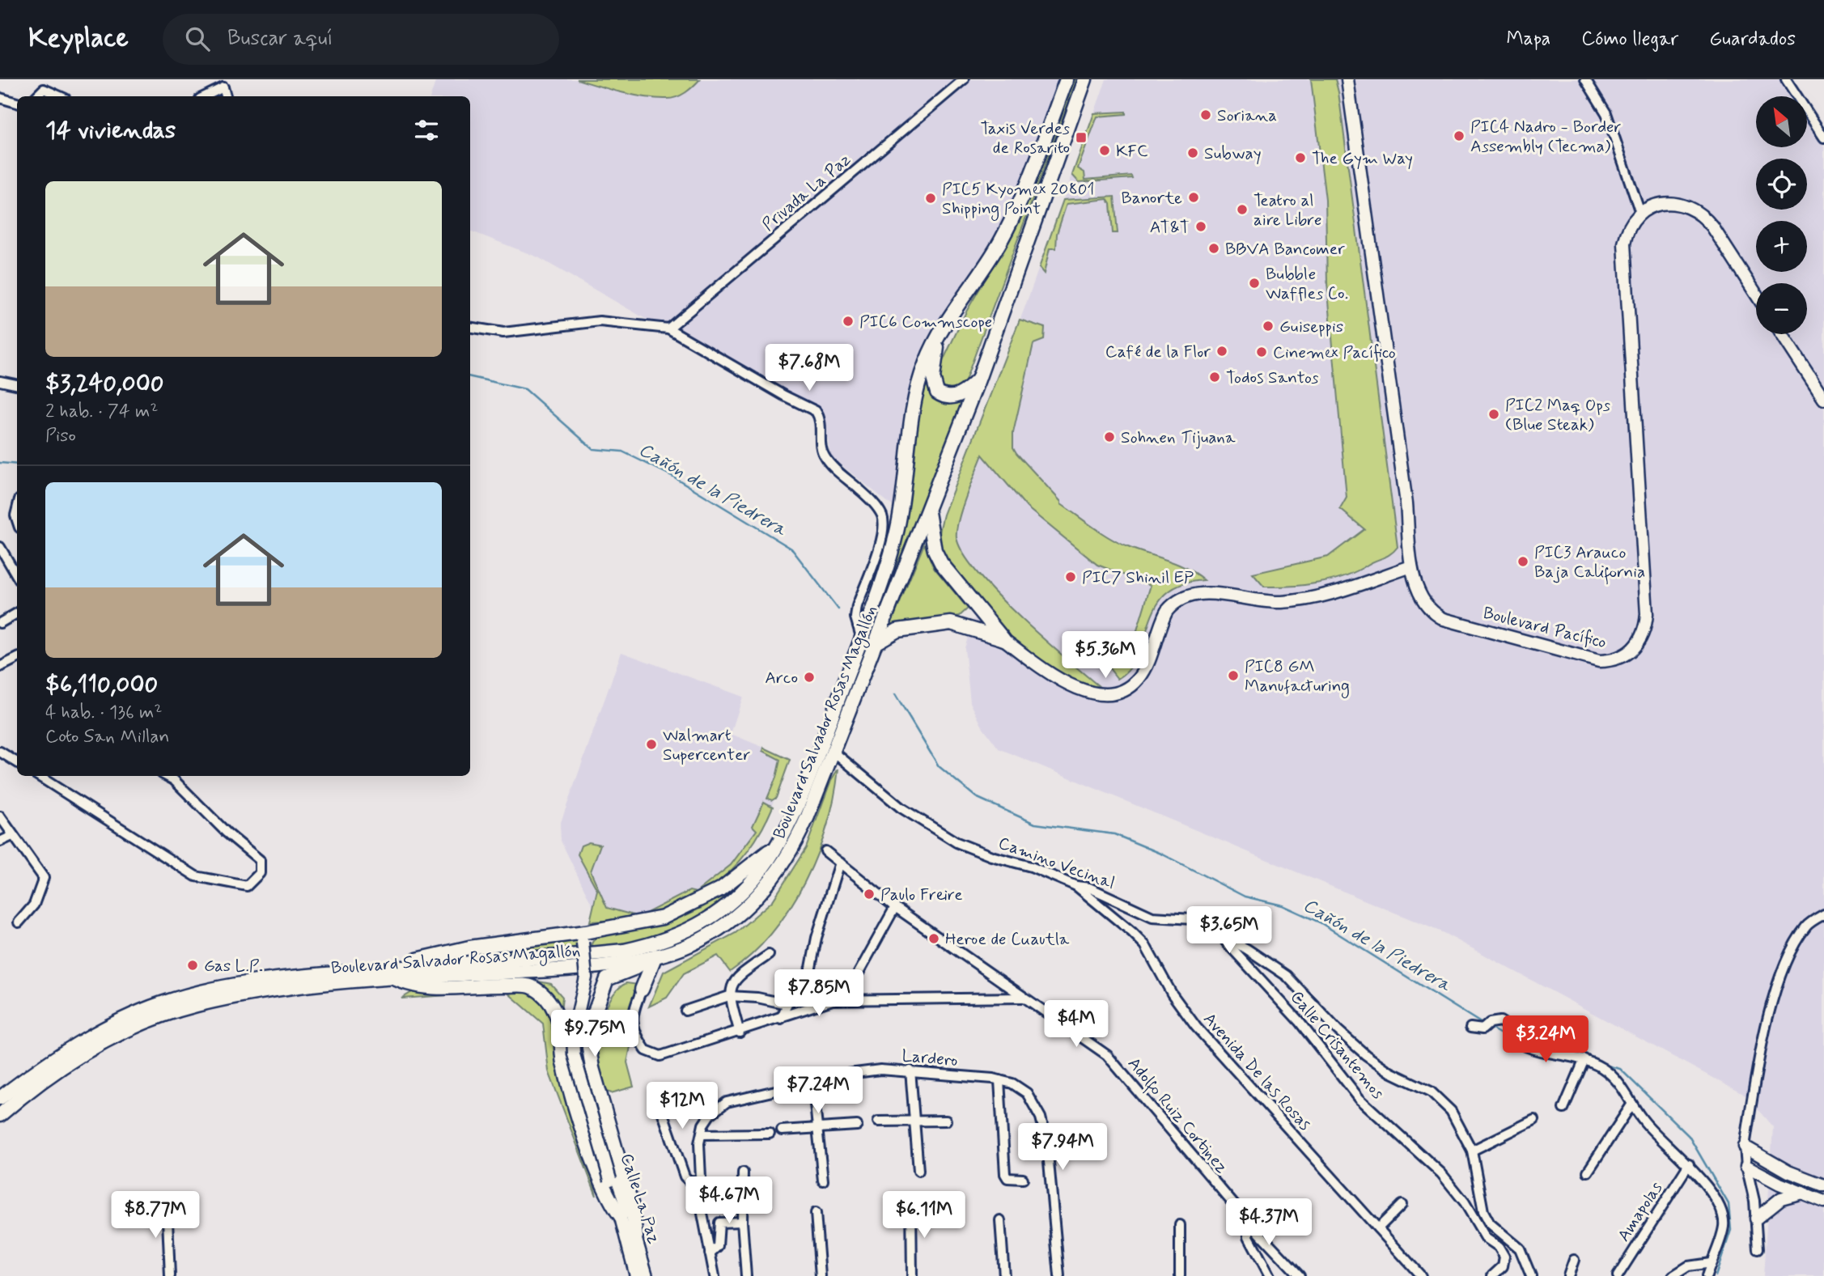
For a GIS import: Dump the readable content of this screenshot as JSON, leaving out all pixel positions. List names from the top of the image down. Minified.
{"streets":{"highway":["Boulevard Salvador Rosas Magallón"],"main road":["Boulevard Pacífico","Calle La Paz"],"street":["Privada La Paz","Camino Vecinal","Calle Crisantemos","Lardero","Avenida De las Rosas","Adolfo Ruiz Cortinez","Amapolas"]},"crossings":[["Boulevard Salvador Rosas Magallón","Camino Vecinal"],["Camino Vecinal","Calle Crisantemos"],["Camino Vecinal","Avenida De las Rosas"]],"water":["Cañón de la Piedrera"],"places":{"other":["Soriana","PIC4 Nadro - Border Assembly (Tecma)","KFC","Subway","The Gym Way","Banorte","PIC5 Kyomex 20801 Shipping Point","Teatro al aire Libre","AT&T","BBVA Bancomer","Bubble Waffles Co.","PIC6 Commscope","Guiseppis","Café de la Flor","Cinemex Pacífico","Todos Santos","PIC2 Maq Ops (Blue Steak)","Sohnen Tijuana","PIC3 Arauco Baja California","PIC7 Shinil EP","PIC8 GM Manufacturing","Arco","Walmart Supercenter","Paulo Freire","Heroe de Cuautla","Gas L.P."],"transit":["Taxis Verdes de Rosarito"]},"north":"top left","page":{"header":"Keyplace","search":"Buscar aquí","nav":["Mapa","Cómo llegar","Guardados"],"map_buttons":["+","−"],"heading":"14 viviendas","list":[{"name":"$3,240,000","note":"2 hab. · 74 m² · Piso"},{"name":"$6,110,000","note":"4 hab. · 136 m² · Coto San Millan"}],"price":["$7.68M","$5.36M","$3.65M","$7.85M","$4M","$9.75M","$3.24M","$7.24M","$12M","$7.94M","$4.67M","$8.77M","$6.11M","$4.37M"]}}
